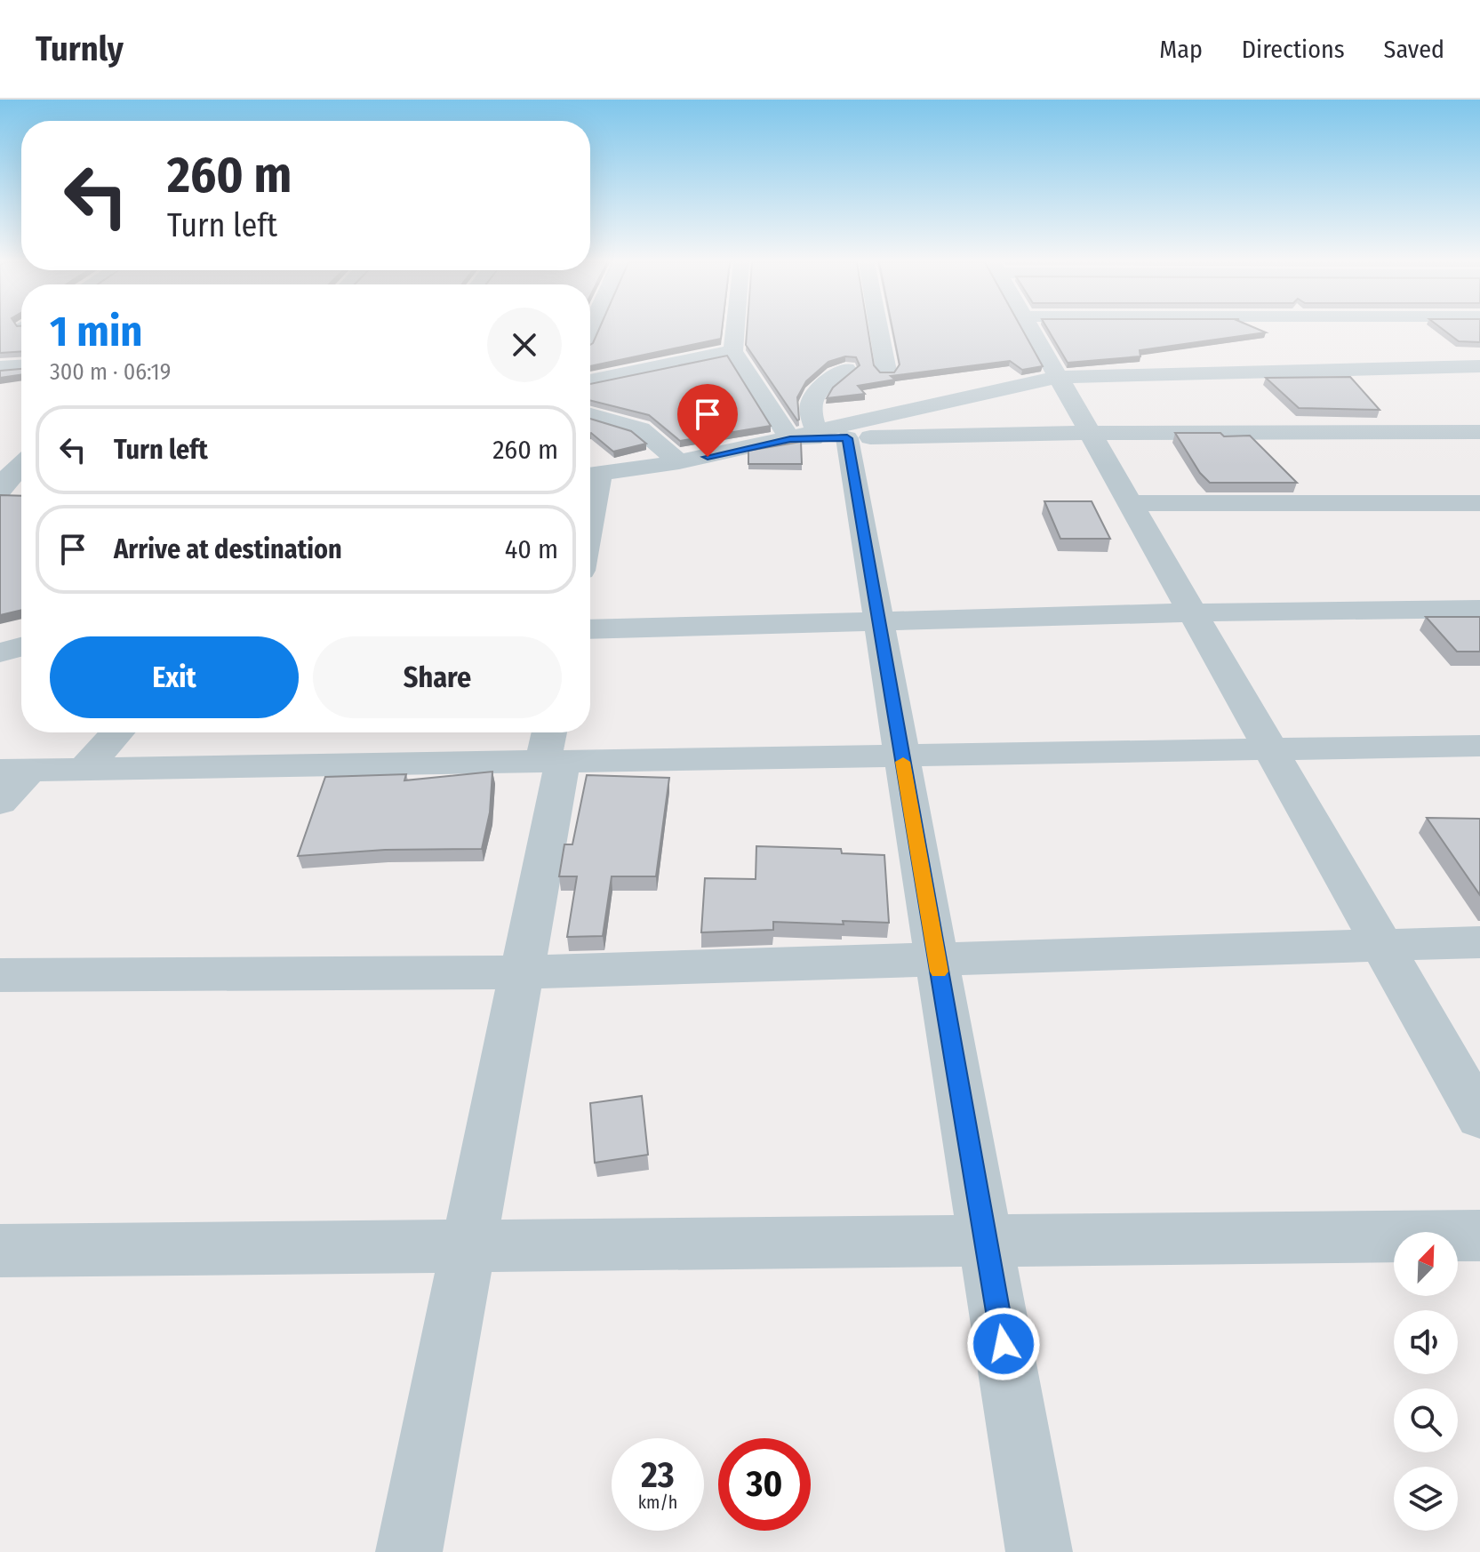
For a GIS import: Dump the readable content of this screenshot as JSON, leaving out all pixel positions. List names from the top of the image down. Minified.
{"north":"top right","page":{"header":"Turnly","nav":["Map","Directions","Saved"],"turn":["260 m","Turn left"],"heading":["1 min","300 m · 06:19"],"list":[{"name":"Turn left","value":"260 m"},{"name":"Arrive at destination","value":"40 m"}],"buttons":["Exit","Share"],"speed":"23 km/h","limit":"30"}}
